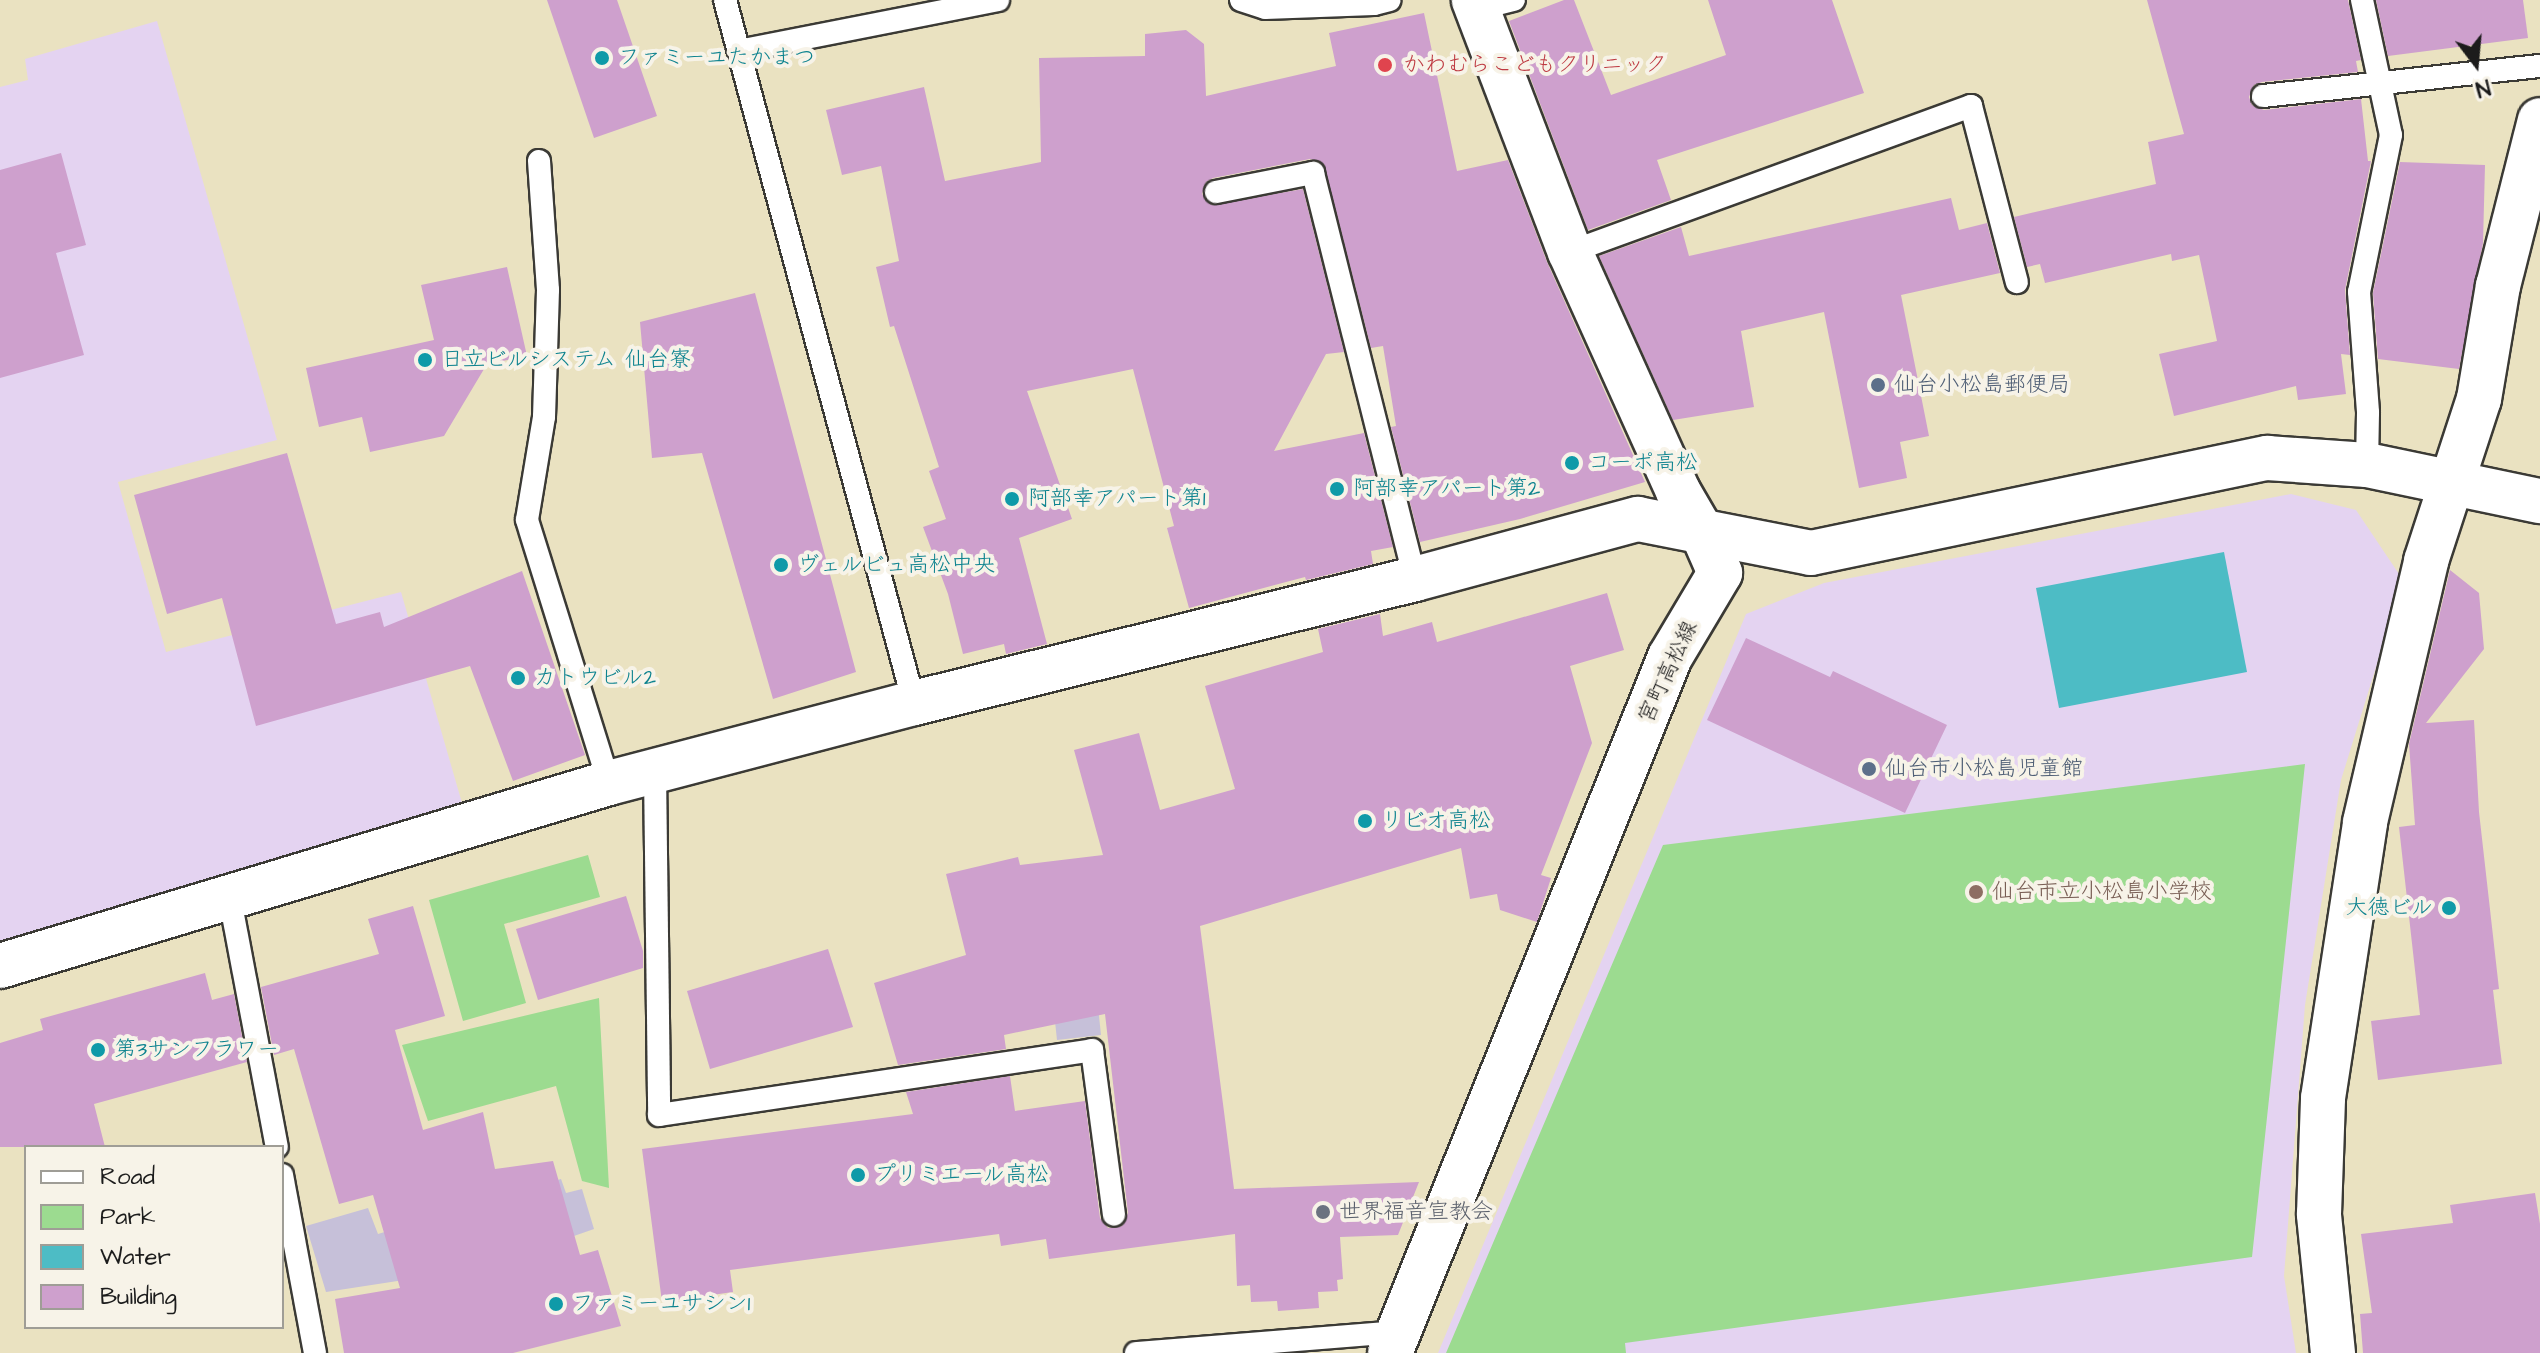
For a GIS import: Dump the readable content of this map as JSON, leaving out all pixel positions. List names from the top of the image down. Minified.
{"streets":{"street":["宮町高松線"]},"places":["ファミーユたかまつ","かわむらこどもクリニック","日立ビルシステム 仙台寮","仙台小松島郵便局","コーポ高松","阿部幸アパート第2","阿部幸アパート第1","ヴェルビュ高松中央","カトウビル2","仙台市小松島児童館","リビオ高松","仙台市立小松島小学校","大徳ビル","第3サンフラワー","プリミエール高松","世界福音宣教会","ファミーユサシン1"],"legend":["Road","Park","Water","Building"],"north":"bottom"}
